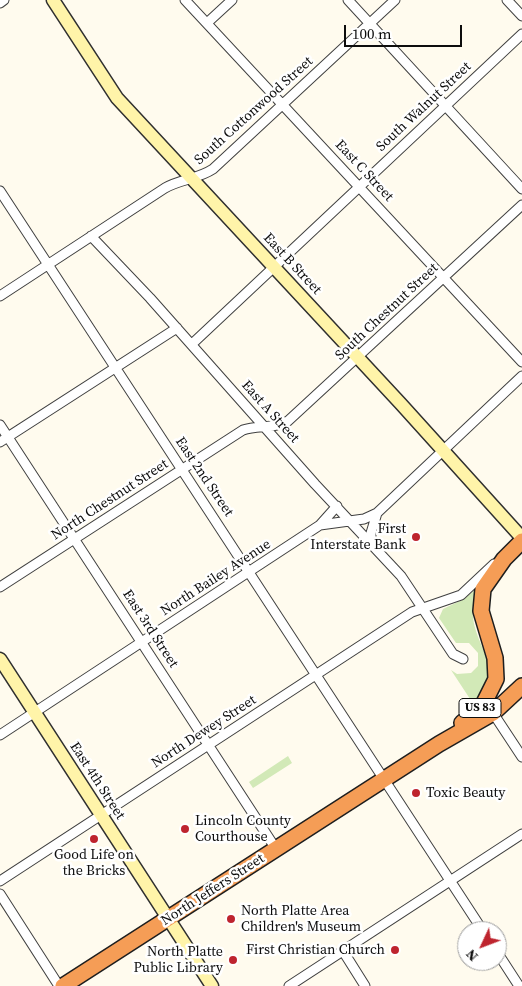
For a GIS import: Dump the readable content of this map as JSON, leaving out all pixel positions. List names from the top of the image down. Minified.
{"streets":{"highway":["US 83","North Jeffers Street"],"street":["South Walnut Street","South Cottonwood Street","East C Street","East B Street","South Chestnut Street","East A Street","East 2nd Street","North Chestnut Street","North Bailey Avenue","East 3rd Street","North Dewey Street","East 4th Street"]},"crossings":[["South Walnut Street","East C Street"],["South Walnut Street","East B Street"],["South Walnut Street","East A Street"],["South Cottonwood Street","East C Street"],["South Cottonwood Street","East B Street"],["South Cottonwood Street","East A Street"],["South Cottonwood Street","East 2nd Street"],["East C Street","South Chestnut Street"],["East B Street","South Chestnut Street"],["East B Street","US 83"],["South Chestnut Street","East A Street"],["South Chestnut Street","North Chestnut Street"],["East A Street","North Chestnut Street"],["East A Street","North Bailey Avenue"],["East A Street","North Dewey Street"],["East 2nd Street","North Chestnut Street"],["East 2nd Street","North Bailey Avenue"],["East 2nd Street","North Dewey Street"],["East 2nd Street","North Jeffers Street"],["North Chestnut Street","East 3rd Street"],["North Bailey Avenue","East 3rd Street"],["North Bailey Avenue","East 4th Street"],["East 3rd Street","North Dewey Street"],["East 3rd Street","North Jeffers Street"],["US 83","North Dewey Street"],["US 83","North Jeffers Street"],["North Dewey Street","East 4th Street"],["North Dewey Street","North Jeffers Street"],["East 4th Street","North Jeffers Street"]],"places":["First Interstate Bank","Toxic Beauty","Lincoln County Courthouse","Good Life on the Bricks","North Platte Area Children's Museum","First Christian Church","North Platte Public Library"],"scale_bar":"100 m","north":"bottom left"}
